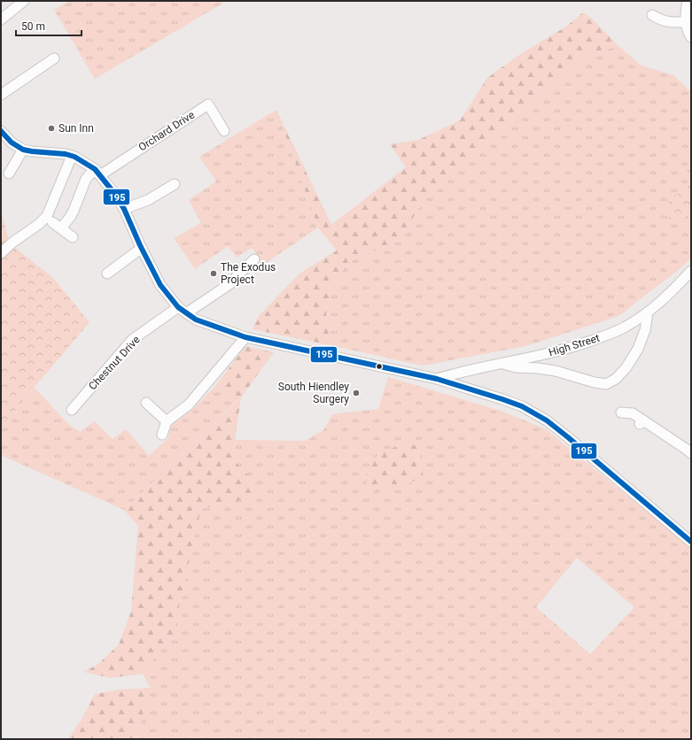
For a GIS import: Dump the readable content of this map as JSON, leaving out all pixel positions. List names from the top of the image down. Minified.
{"streets":{"street":["Orchard Drive","High Street","Chestnut Drive"]},"places":["Sun Inn","The Exodus Project","South Hiendley Surgery"],"lines":["transit line 195"],"scale_bar":"50 m"}
